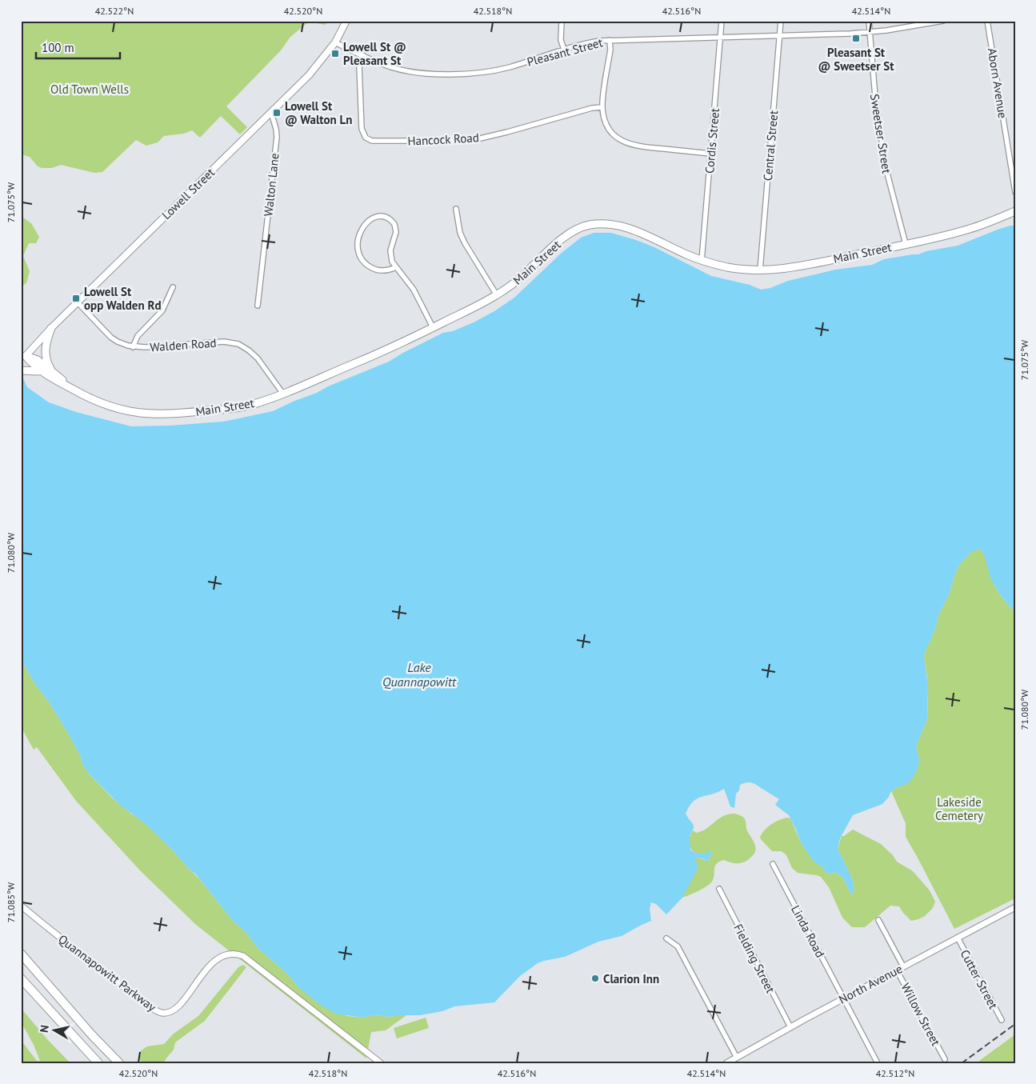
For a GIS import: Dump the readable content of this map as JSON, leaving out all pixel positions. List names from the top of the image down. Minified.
{"streets":{"main road":["Lowell Street","Main Street"],"street":["Pleasant Street","Aborn Avenue","Sweetser Street","Hancock Road","Cordis Street","Central Street","Walton Lane","Walden Road","Linda Road","Fielding Street","Quannapowitt Parkway","Cutter Street","North Avenue","Willow Street"]},"crossings":[["Pleasant Street","Sweetser Street"],["Pleasant Street","Hancock Road"],["Pleasant Street","Cordis Street"],["Pleasant Street","Central Street"],["Pleasant Street","Lowell Street"],["Sweetser Street","Main Street"],["Cordis Street","Main Street"],["Central Street","Main Street"],["Walton Lane","Lowell Street"],["Lowell Street","Main Street"],["Lowell Street","Walden Road"],["Main Street","Walden Road"],["Linda Road","North Avenue"],["Fielding Street","North Avenue"],["Cutter Street","North Avenue"],["North Avenue","Willow Street"]],"water":["Lake Quannapowitt"],"parks":["Old Town Wells","Lakeside Cemetery"],"places":{"transit":["Pleasant St @ Sweetser St","Lowell St @ Pleasant St","Lowell St @ Walton Ln","Lowell St opp Walden Rd"],"other":["Clarion Inn"]},"scale_bar":"100 m","north":"left","coordinates":["42.522°N","42.520°N","42.518°N","42.516°N","42.514°N","71.075°W","71.080°W","71.085°W","42.512°N"]}
